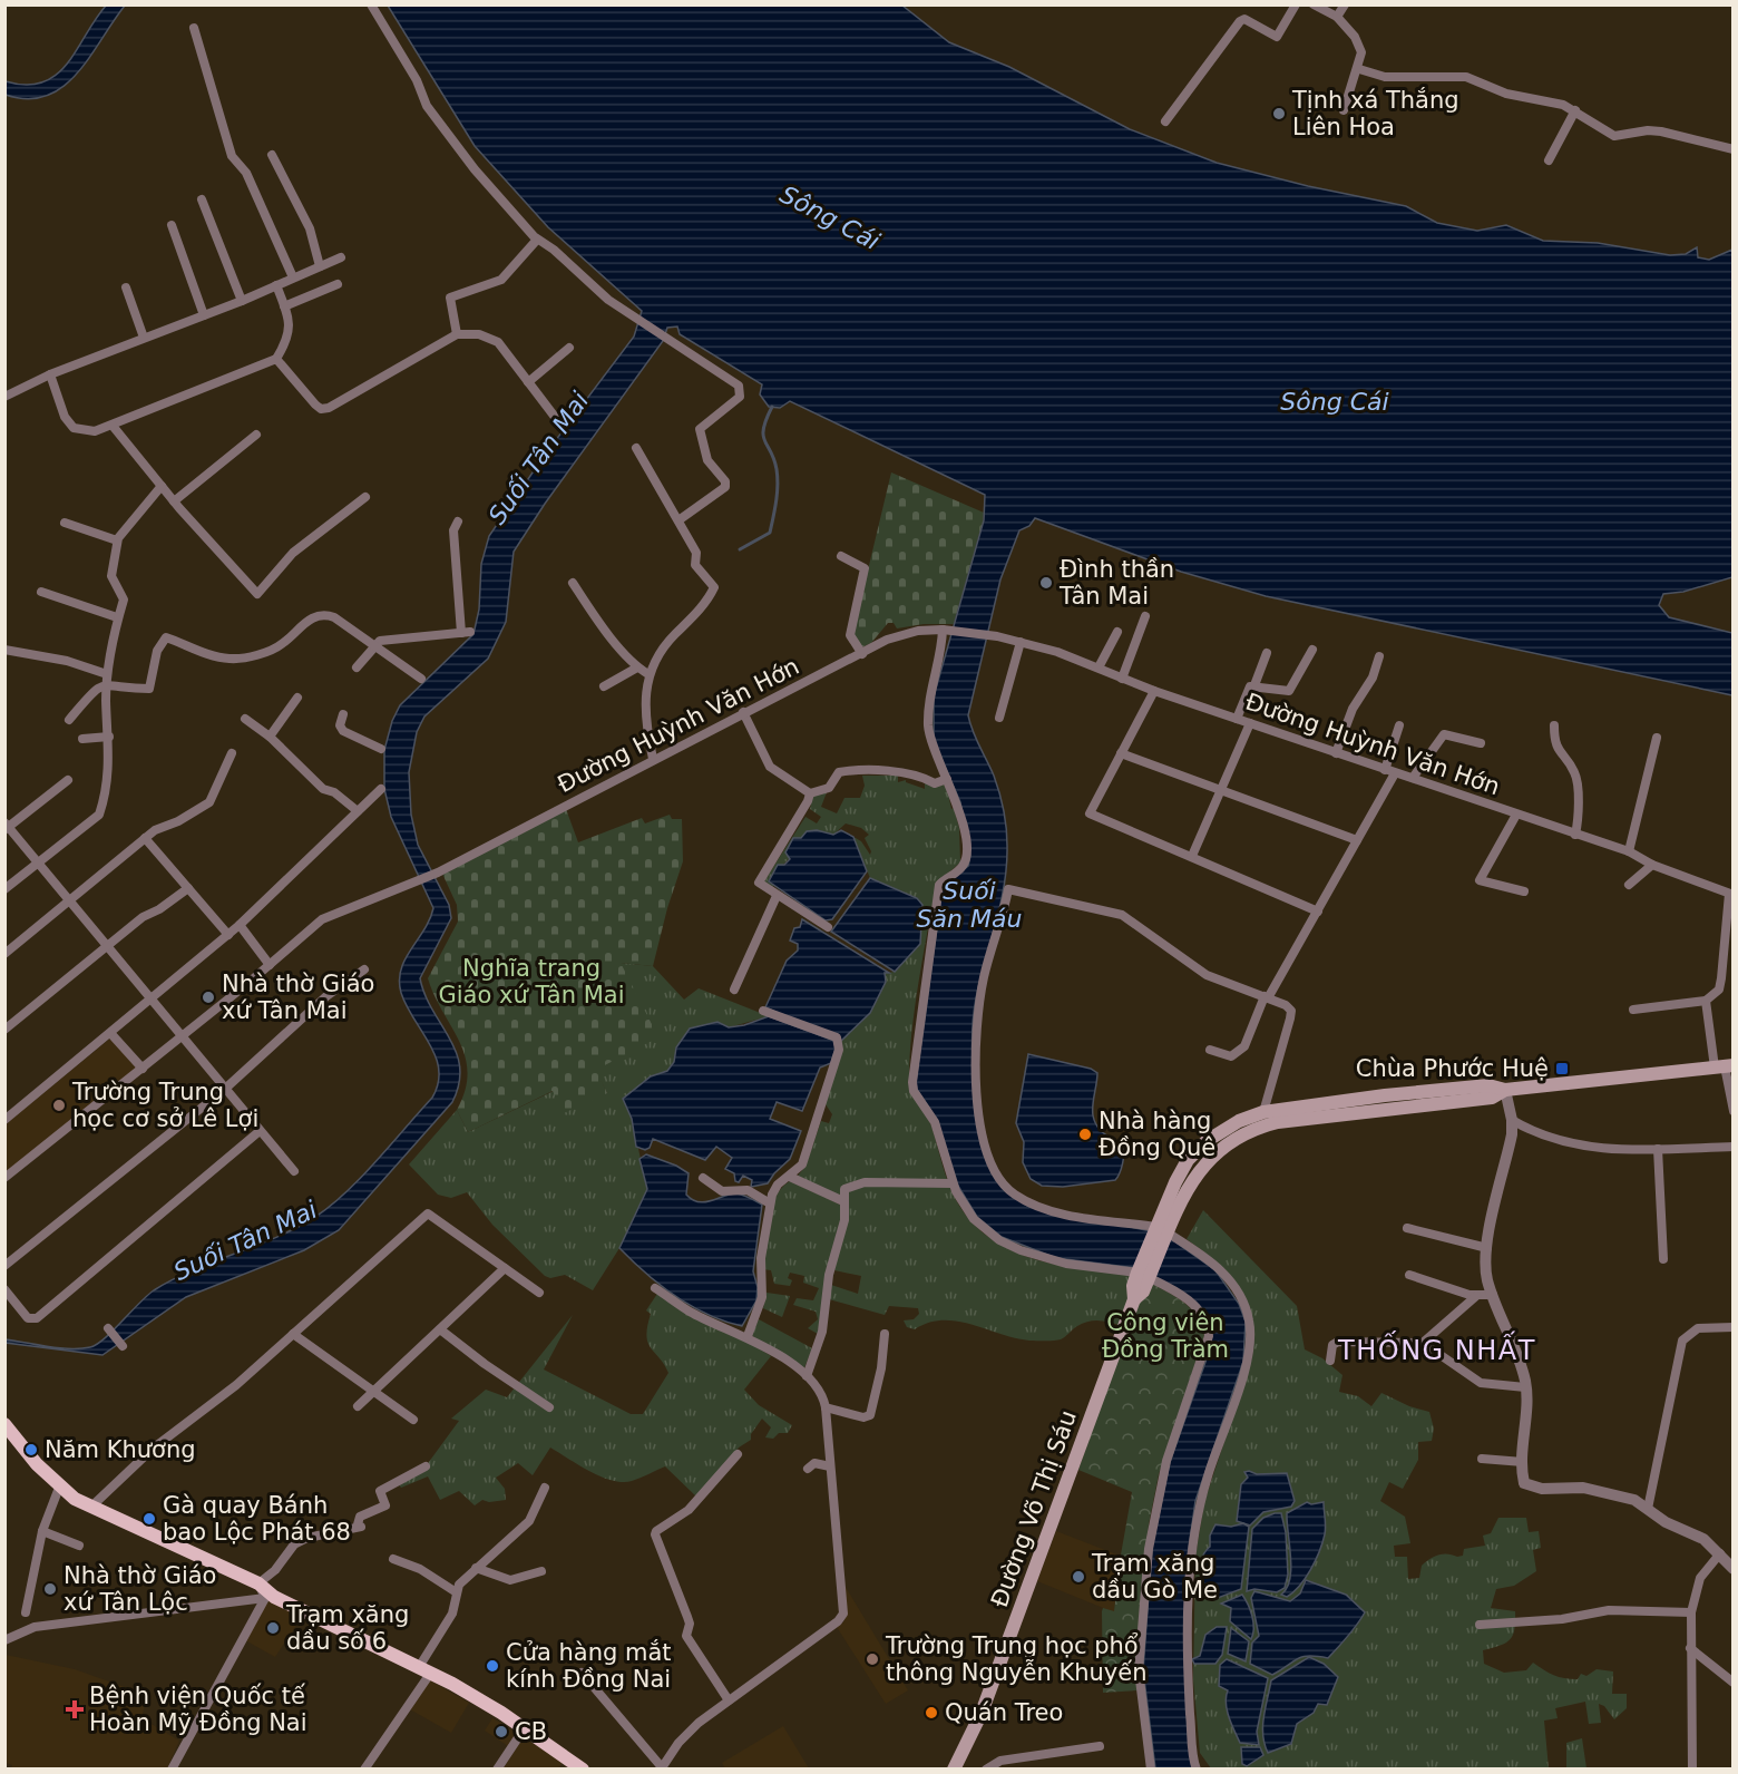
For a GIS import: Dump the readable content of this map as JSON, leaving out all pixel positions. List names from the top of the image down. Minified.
{"streets":{"main road":["Đường Võ Thị Sáu"],"street":["Đường Huỳnh Văn Hớn"]},"districts":["THỐNG NHẤT"],"water":["Sông Cái","Suối Tân Mai","Suối Săn Máu"],"parks":["Nghĩa trang Giáo xứ Tân Mai","Công viên Đồng Tràm"],"places":{"other":["Tịnh xá Thắng Liên Hoa","Đình thần Tân Mai","Nhà thờ Giáo xứ Tân Mai","Trường Trung học cơ sở Lê Lợi","Nhà hàng Đồng Quê","Năm Khương","Gà quay Bánh bao Lộc Phát 68","Trạm xăng dầu Gò Me","Nhà thờ Giáo xứ Tân Lộc","Trạm xăng dầu số 6","Trường Trung học phổ thông Nguyễn Khuyến","Cửa hàng mắt kính Đồng Nai","Quán Treo","CB"],"transit":["Chùa Phước Huệ"],"health":["Bệnh viện Quốc tế Hoàn Mỹ Đồng Nai"]}}
